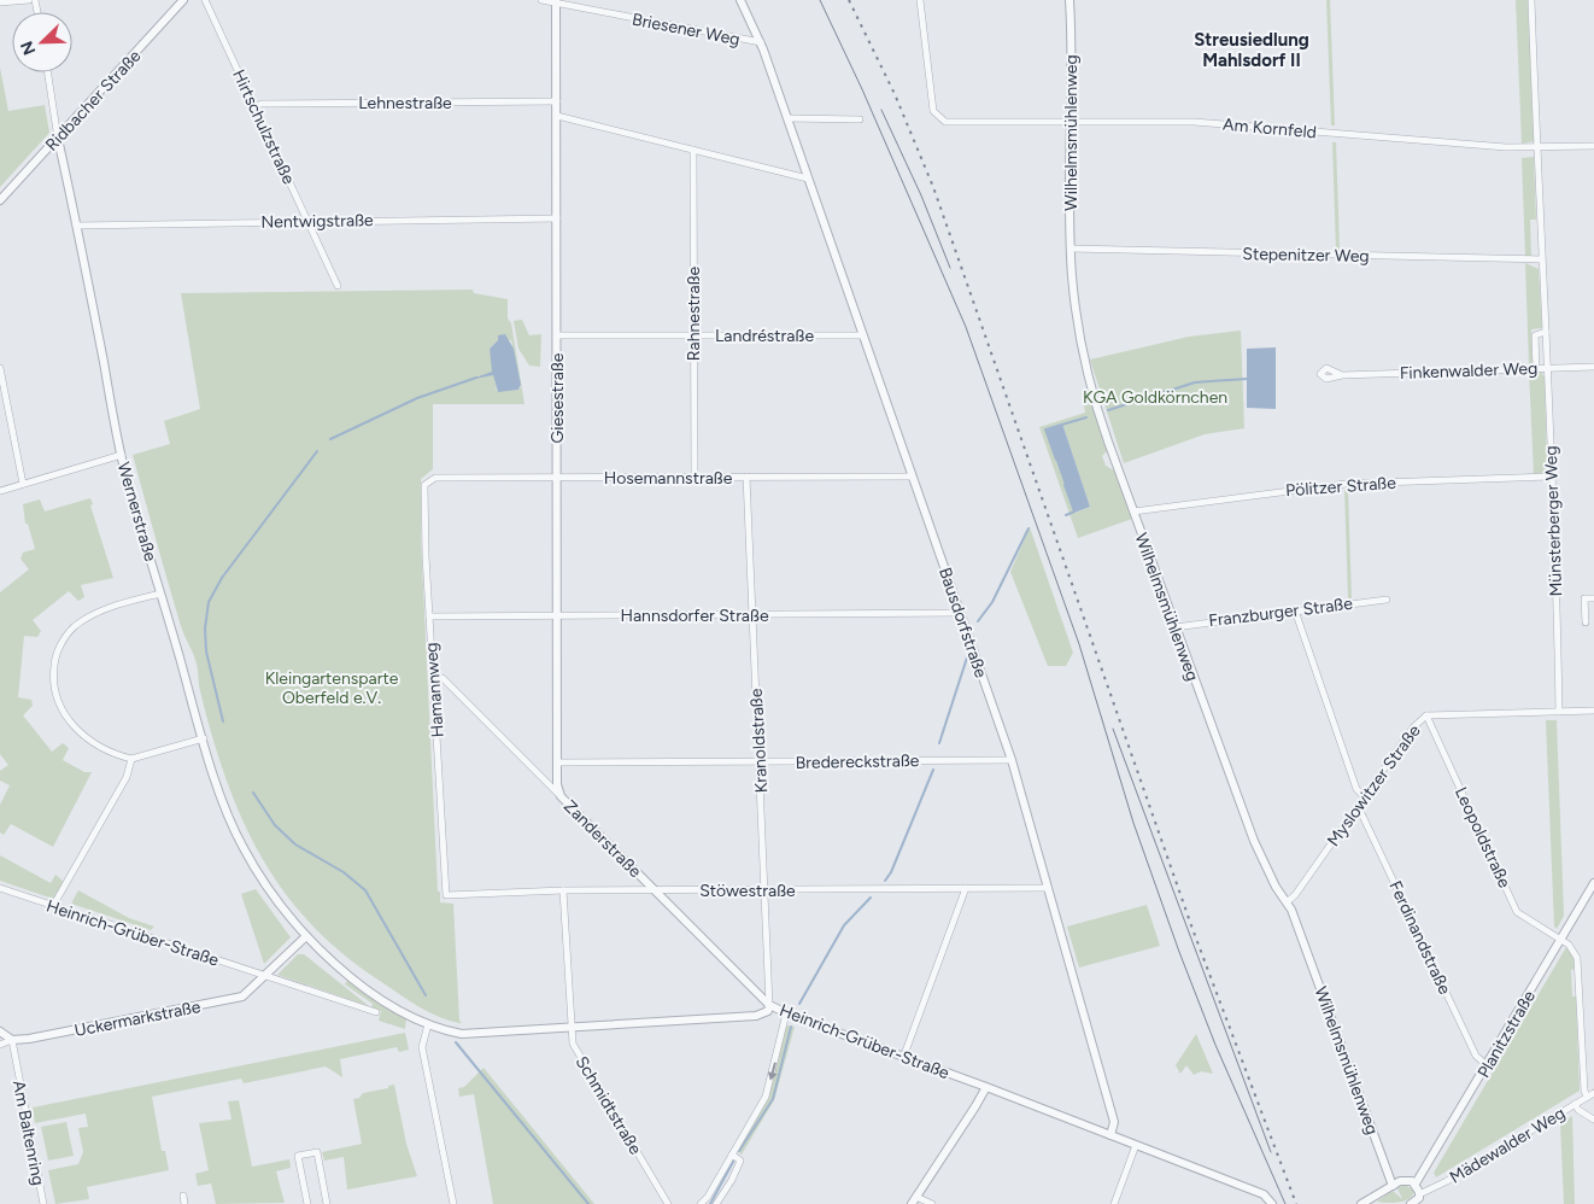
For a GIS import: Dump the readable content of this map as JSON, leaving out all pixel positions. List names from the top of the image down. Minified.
{"streets":{"street":["Briesener Weg","Ridbacher Straße","Lehnestraße","Hirtschulzstraße","Am Kornfeld","Wilhelmsmühlenweg","Nentwigstraße","Stepenitzer Weg","Rahnestraße","Landréstraße","Finkenwalder Weg","Giesestraße","Hosemannstraße","Pölitzer Straße","Wernerstraße","Münsterberger Weg","Franzburger Straße","Hannsdorfer Straße","Bausdorfstraße","Hamannweg","Kranoldstraße","Bredereckstraße","Myslowitzer Straße","Leopoldstraße","Zanderstraße","Stöwestraße","Heinrich-Grüber-Straße","Ferdinandstraße","Uckermarkstraße","Planitzstraße","Schmidtstraße","Am Baltenring","Mädewalder Weg"]},"crossings":[["Briesener Weg","Giesestraße"],["Briesener Weg","Bausdorfstraße"],["Ridbacher Straße","Wernerstraße"],["Lehnestraße","Hirtschulzstraße"],["Lehnestraße","Giesestraße"],["Hirtschulzstraße","Nentwigstraße"],["Am Kornfeld","Wilhelmsmühlenweg"],["Am Kornfeld","Münsterberger Weg"],["Wilhelmsmühlenweg","Stepenitzer Weg"],["Wilhelmsmühlenweg","Pölitzer Straße"],["Wilhelmsmühlenweg","Franzburger Straße"],["Wilhelmsmühlenweg","Myslowitzer Straße"],["Nentwigstraße","Giesestraße"],["Nentwigstraße","Wernerstraße"],["Stepenitzer Weg","Münsterberger Weg"],["Rahnestraße","Landréstraße"],["Rahnestraße","Hosemannstraße"],["Landréstraße","Giesestraße"],["Landréstraße","Bausdorfstraße"],["Finkenwalder Weg","Münsterberger Weg"],["Giesestraße","Hosemannstraße"],["Giesestraße","Hannsdorfer Straße"],["Giesestraße","Bredereckstraße"],["Giesestraße","Zanderstraße"],["Hosemannstraße","Bausdorfstraße"],["Hosemannstraße","Hamannweg"],["Hosemannstraße","Kranoldstraße"],["Pölitzer Straße","Münsterberger Weg"],["Wernerstraße","Heinrich-Grüber-Straße"],["Münsterberger Weg","Myslowitzer Straße"],["Hannsdorfer Straße","Bausdorfstraße"],["Hannsdorfer Straße","Hamannweg"],["Hannsdorfer Straße","Kranoldstraße"],["Bausdorfstraße","Bredereckstraße"],["Bausdorfstraße","Stöwestraße"],["Bausdorfstraße","Heinrich-Grüber-Straße"],["Hamannweg","Zanderstraße"],["Hamannweg","Stöwestraße"],["Kranoldstraße","Bredereckstraße"],["Kranoldstraße","Zanderstraße"],["Kranoldstraße","Stöwestraße"],["Kranoldstraße","Heinrich-Grüber-Straße"],["Myslowitzer Straße","Leopoldstraße"],["Myslowitzer Straße","Ferdinandstraße"],["Leopoldstraße","Planitzstraße"],["Zanderstraße","Stöwestraße"],["Zanderstraße","Heinrich-Grüber-Straße"],["Stöwestraße","Schmidtstraße"],["Heinrich-Grüber-Straße","Uckermarkstraße"],["Heinrich-Grüber-Straße","Schmidtstraße"],["Ferdinandstraße","Planitzstraße"],["Uckermarkstraße","Am Baltenring"]],"districts":["Streusiedlung Mahlsdorf II"],"parks":["KGA Goldkörnchen","Kleingartensparte Oberfeld e.V."],"north":"bottom left"}
